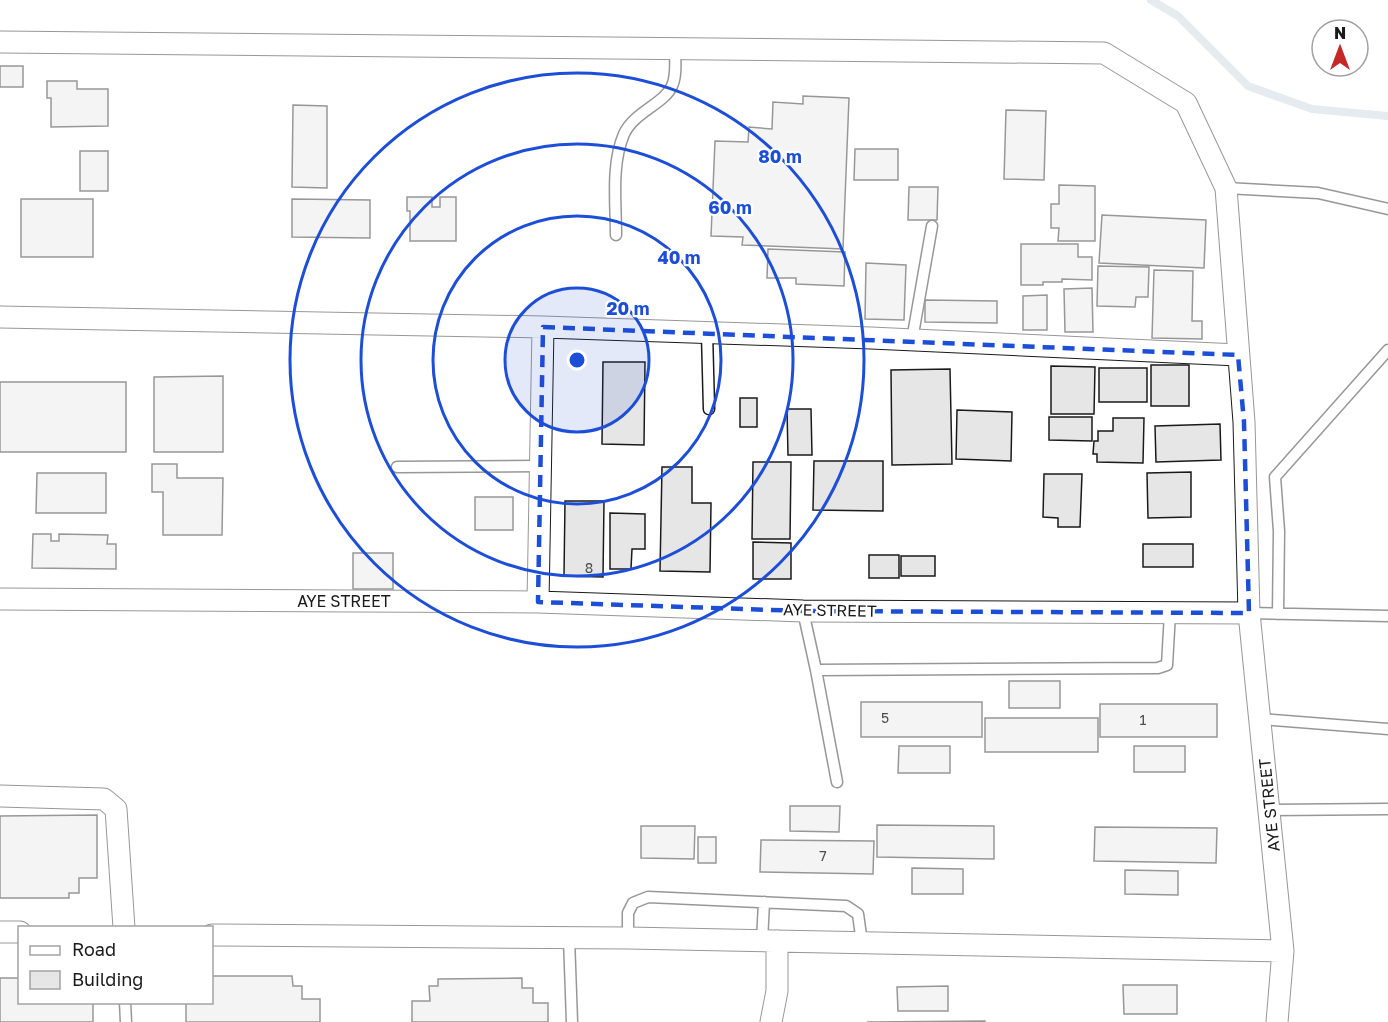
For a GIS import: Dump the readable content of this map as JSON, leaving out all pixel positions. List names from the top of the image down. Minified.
{"streets":{"street":["AYE STREET"]},"house_numbers":["8","5","1","7"],"legend":["Road","Building"],"north":"top","rings":["80 m","60 m","40 m","20 m"]}
